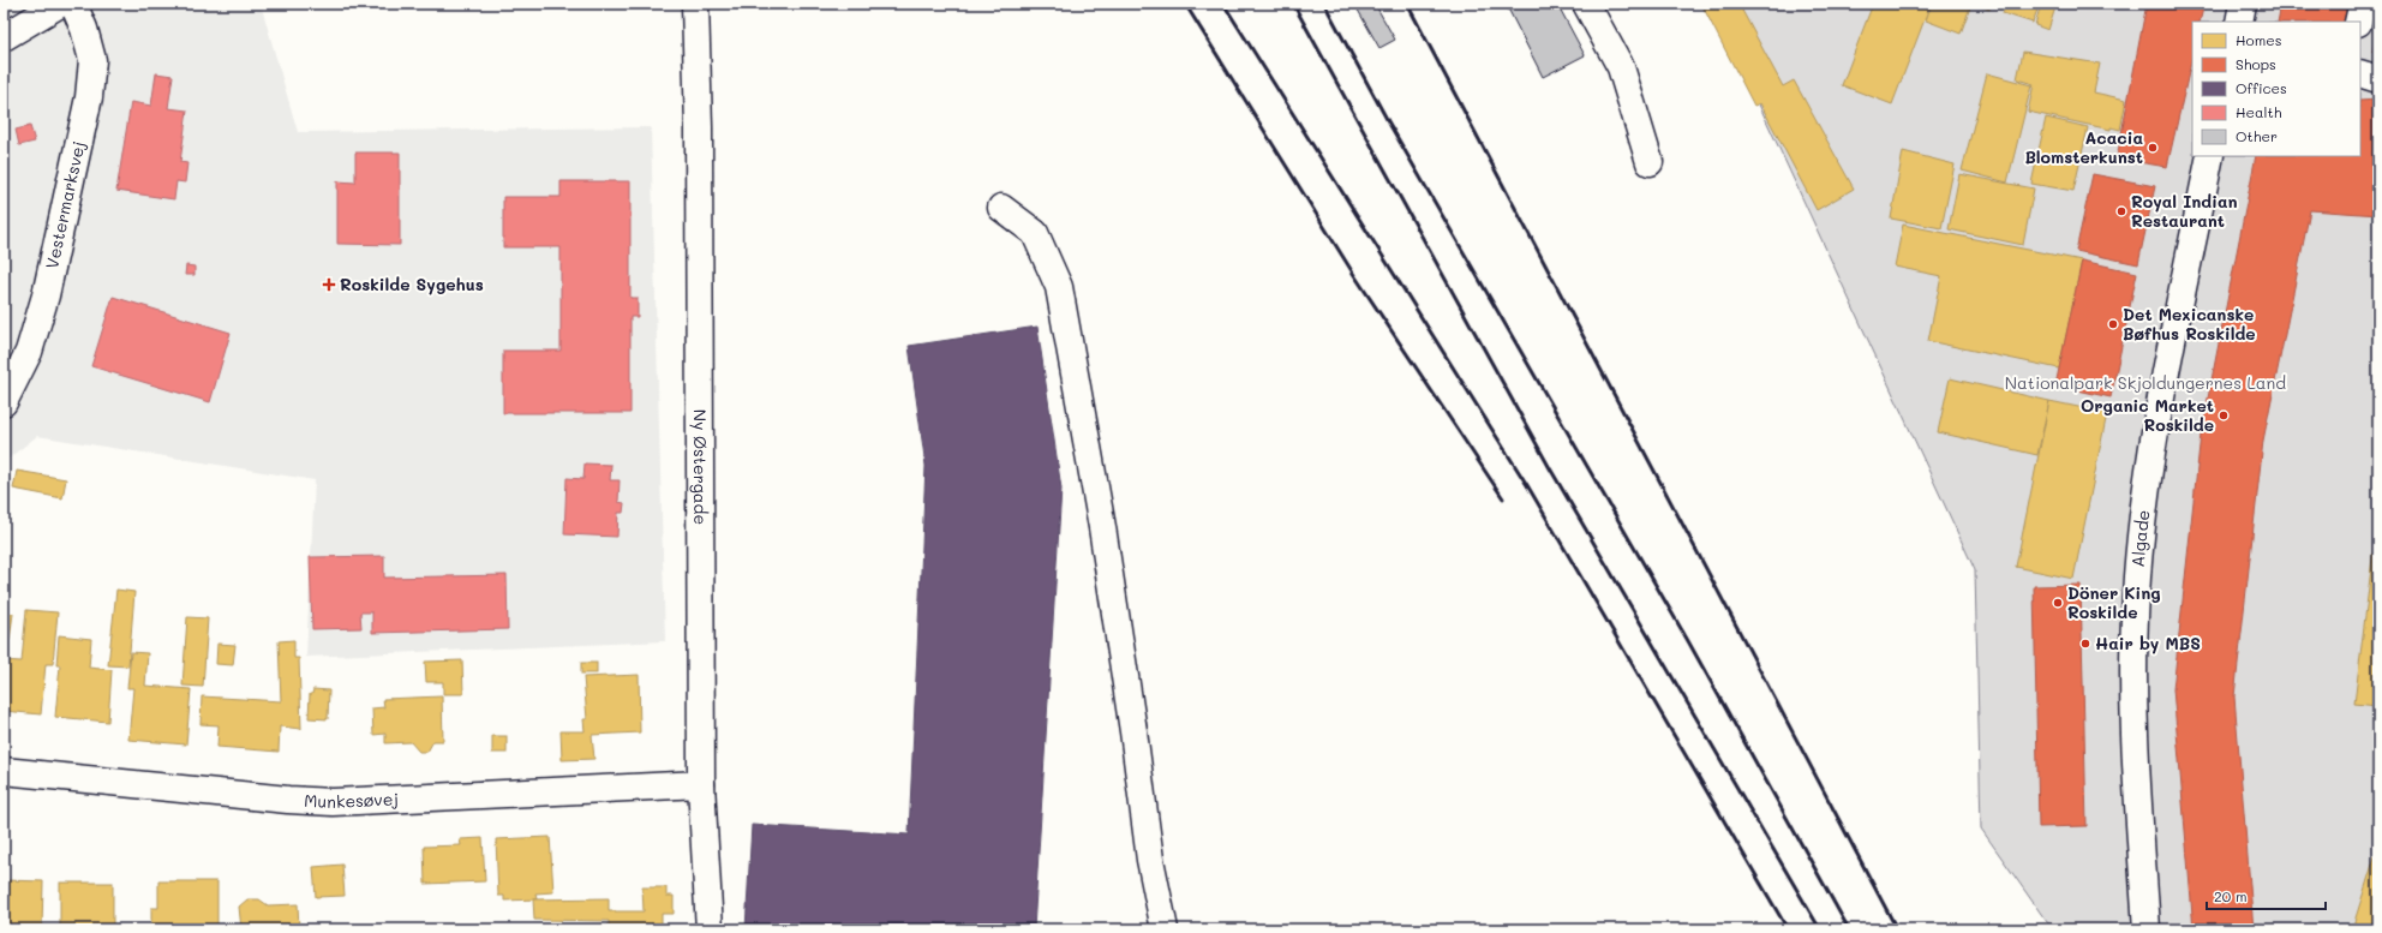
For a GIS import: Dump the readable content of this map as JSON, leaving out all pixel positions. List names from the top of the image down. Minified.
{"streets":{"street":["Vestermarksvej","Ny Østergade","Algade","Munkesøvej"]},"crossings":[["Ny Østergade","Munkesøvej"]],"parks":["Nationalpark Skjoldungernes Land"],"places":{"other":["Acacia Blomsterkunst","Royal Indian Restaurant","Det Mexicanske Bøfhus Roskilde","Organic Market Roskilde","Döner King Roskilde","Hair by MBS"],"health":["Roskilde Sygehus"]},"legend":["Homes","Shops","Offices","Health","Other"],"scale_bar":"20 m"}
